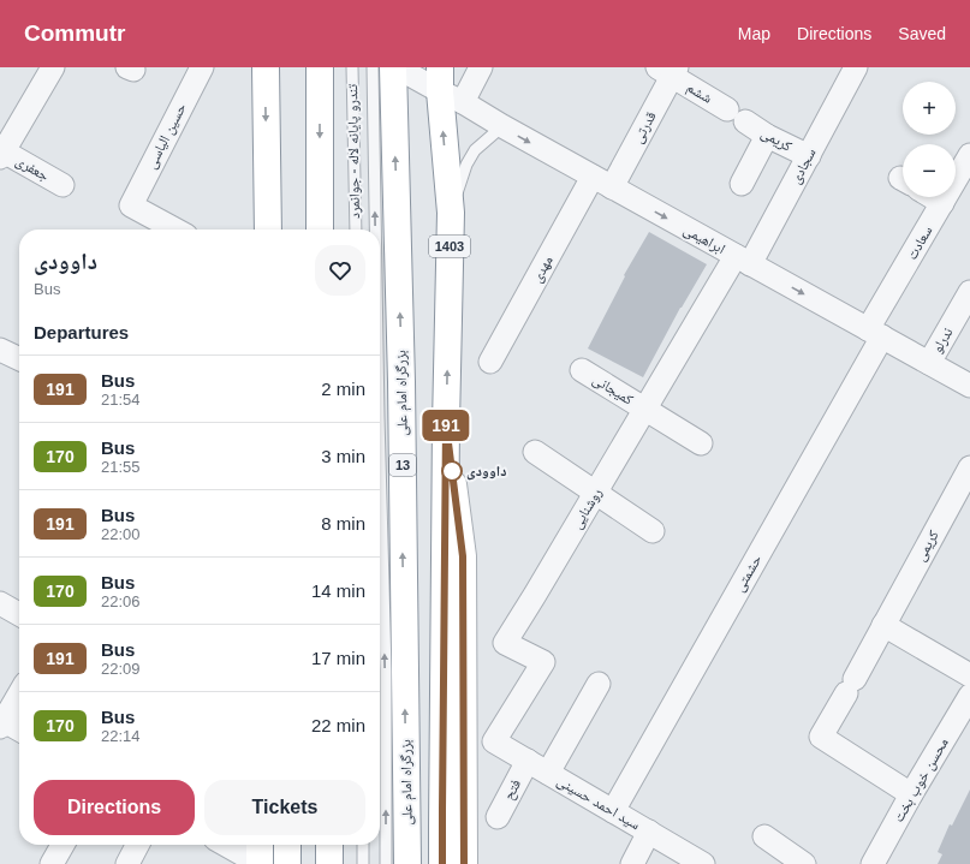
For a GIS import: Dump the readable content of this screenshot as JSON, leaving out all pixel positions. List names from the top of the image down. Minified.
{"streets":{"main road":["1403","بزرگراه امام علی","13"],"street":["ششم","قدرتی","حسین الیاسی","کریمی","سجادی","جعفری","ابراهیمی","سعادت","مهدی","ندرلو","کمیجانی","روشنایی","حشمتی","محسن خوب بخت","فتح","سید احمد حسینی"],"lane":["تندرو پایانه لاله - جوانمرد"]},"crossings":[["ششم","قدرتی"],["ششم","کریمی"],["قدرتی","ابراهیمی"],["قدرتی","مهدی"],["کریمی","سجادی"],["کریمی","محسن خوب بخت"],["سجادی","ابراهیمی"],["سجادی","روشنایی"],["ابراهیمی","سعادت"],["ابراهیمی","1403"],["ابراهیمی","مهدی"],["ابراهیمی","ندرلو"],["ابراهیمی","روشنایی"],["ابراهیمی","حشمتی"],["سعادت","حشمتی"],["کمیجانی","روشنایی"],["روشنایی","سید احمد حسینی"],["حشمتی","سید احمد حسینی"],["فتح","سید احمد حسینی"]],"one_way":["ابراهیمی"],"places":["داوودی"],"lines":["bus line 191"],"page":{"header":"Commutr","nav":["Map","Directions","Saved"],"on_map":"191","map_buttons":["+","−"],"heading":[["داوودی","Bus"],"Departures"],"list":[{"mark":"191","name":"Bus","note":"21:54","value":"2 min"},{"mark":"170","name":"Bus","note":"21:55","value":"3 min"},{"mark":"191","name":"Bus","note":"22:00","value":"8 min"},{"mark":"170","name":"Bus","note":"22:06","value":"14 min"},{"mark":"191","name":"Bus","note":"22:09","value":"17 min"},{"mark":"170","name":"Bus","note":"22:14","value":"22 min"}],"buttons":["Directions","Tickets"]}}
